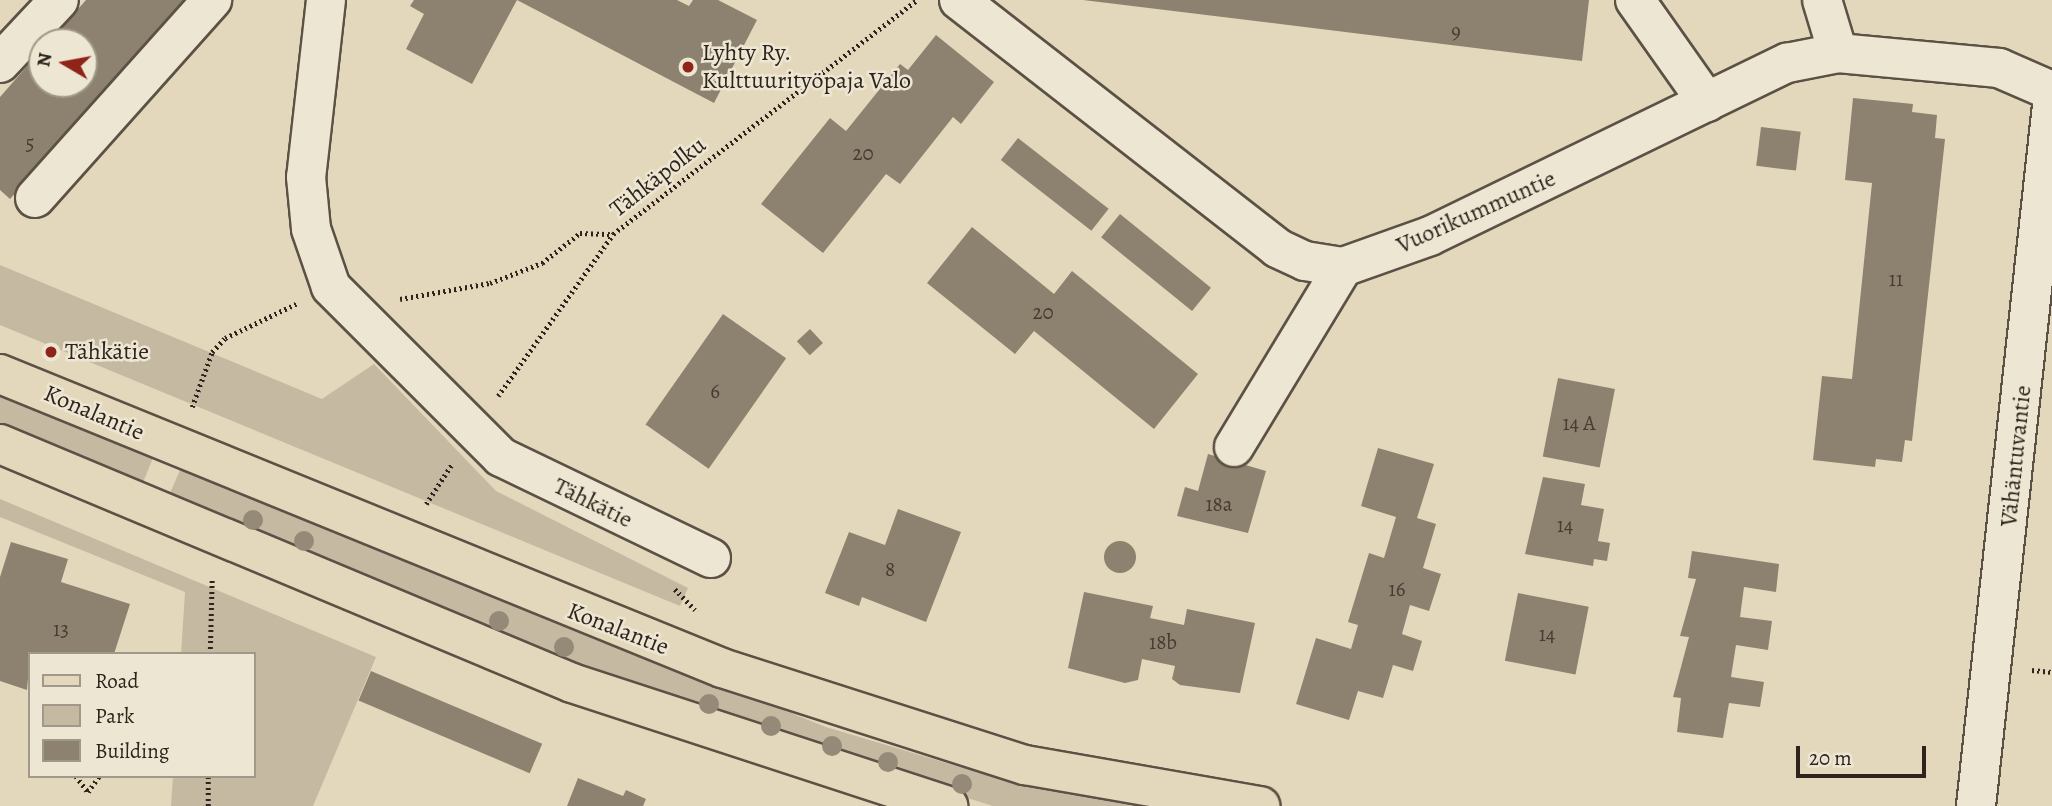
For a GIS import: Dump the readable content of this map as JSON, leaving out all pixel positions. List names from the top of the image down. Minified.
{"streets":{"main road":["Konalantie"],"street":["Vuorikummuntie","Vähäntuvantie","Tähkätie"],"path":["Tähkäpolku"]},"crossings":[["Tähkäpolku","Tähkätie"]],"places":["Lyhty Ry. Kulttuurityöpaja Valo","Tähkätie"],"house_numbers":["9","5","20","11","20","6","14 A","18a","14","8","16","13","14","18b"],"legend":["Road","Park","Building"],"scale_bar":"20 m","north":"left"}
